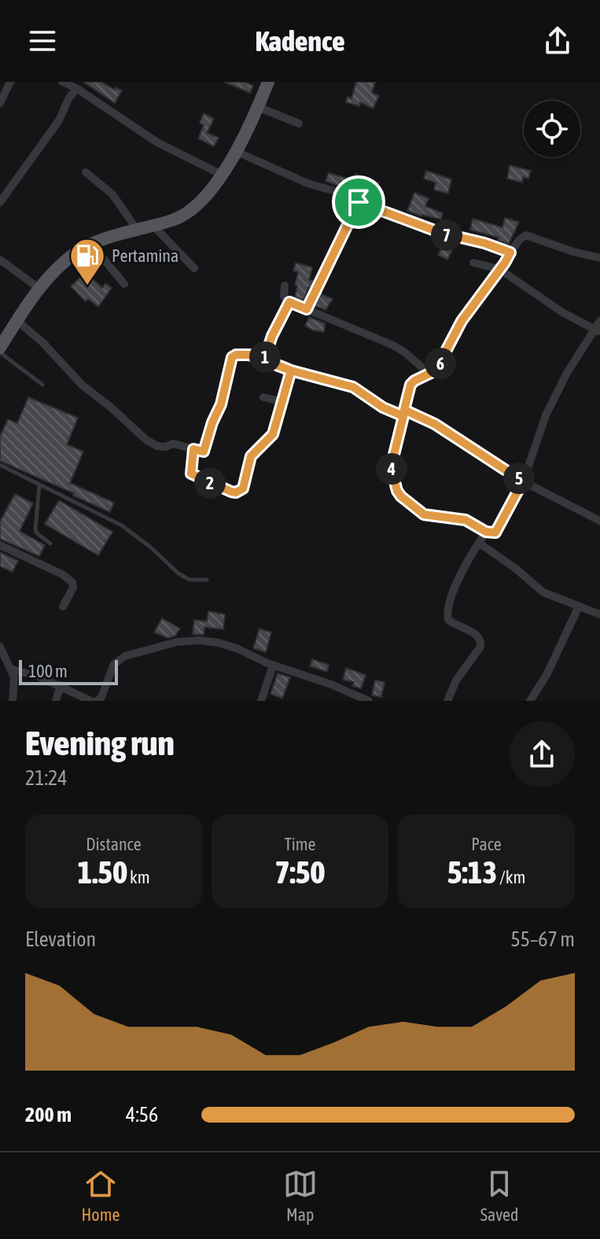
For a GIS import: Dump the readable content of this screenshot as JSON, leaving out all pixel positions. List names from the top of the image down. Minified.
{"places":{"fuel station":["Pertamina"]},"scale_bar":"100 m","page":{"header":"Kadence","pins":["7","1","6","4","5","2"],"scale":"100 m","heading":["Evening run","21:24"],"stats":[["Distance","1.50 km"],["Time","7:50"],["Pace","5:13 /km"]],"chart":["Elevation","55–67 m"],"list":[{"name":"200 m","note":"4:56"}],"tabs":["Home","Map","Saved"]}}
